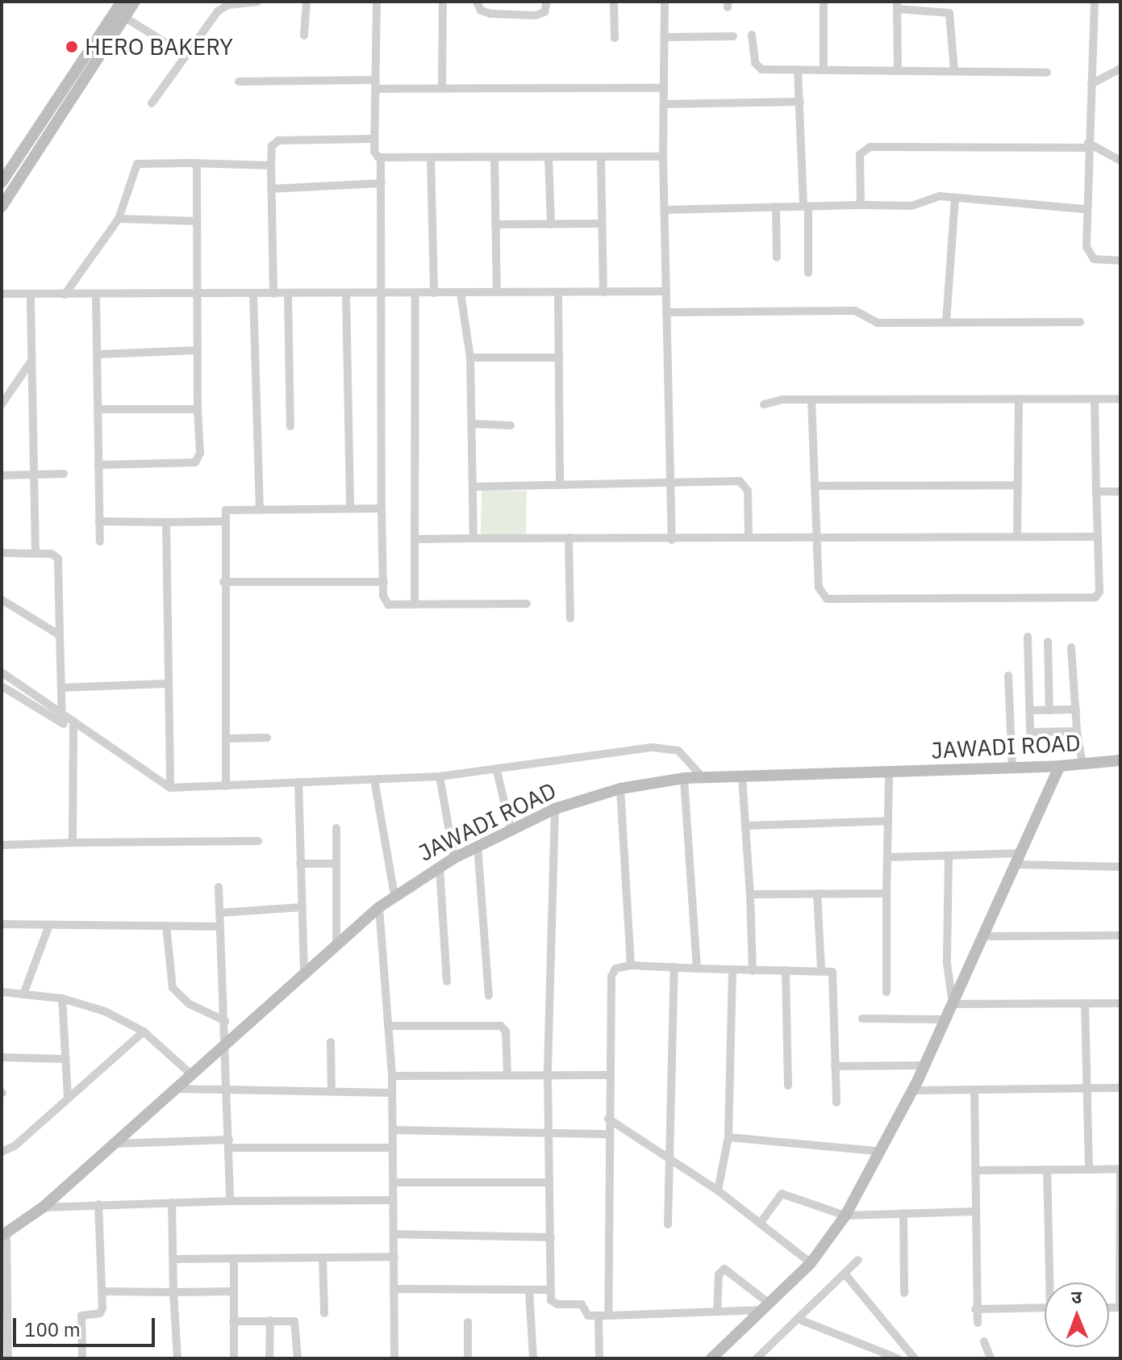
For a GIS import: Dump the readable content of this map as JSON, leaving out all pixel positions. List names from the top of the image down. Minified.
{"streets":{"street":["JAWADI ROAD"]},"places":["HERO BAKERY"],"scale_bar":"100 m","north":"top"}
